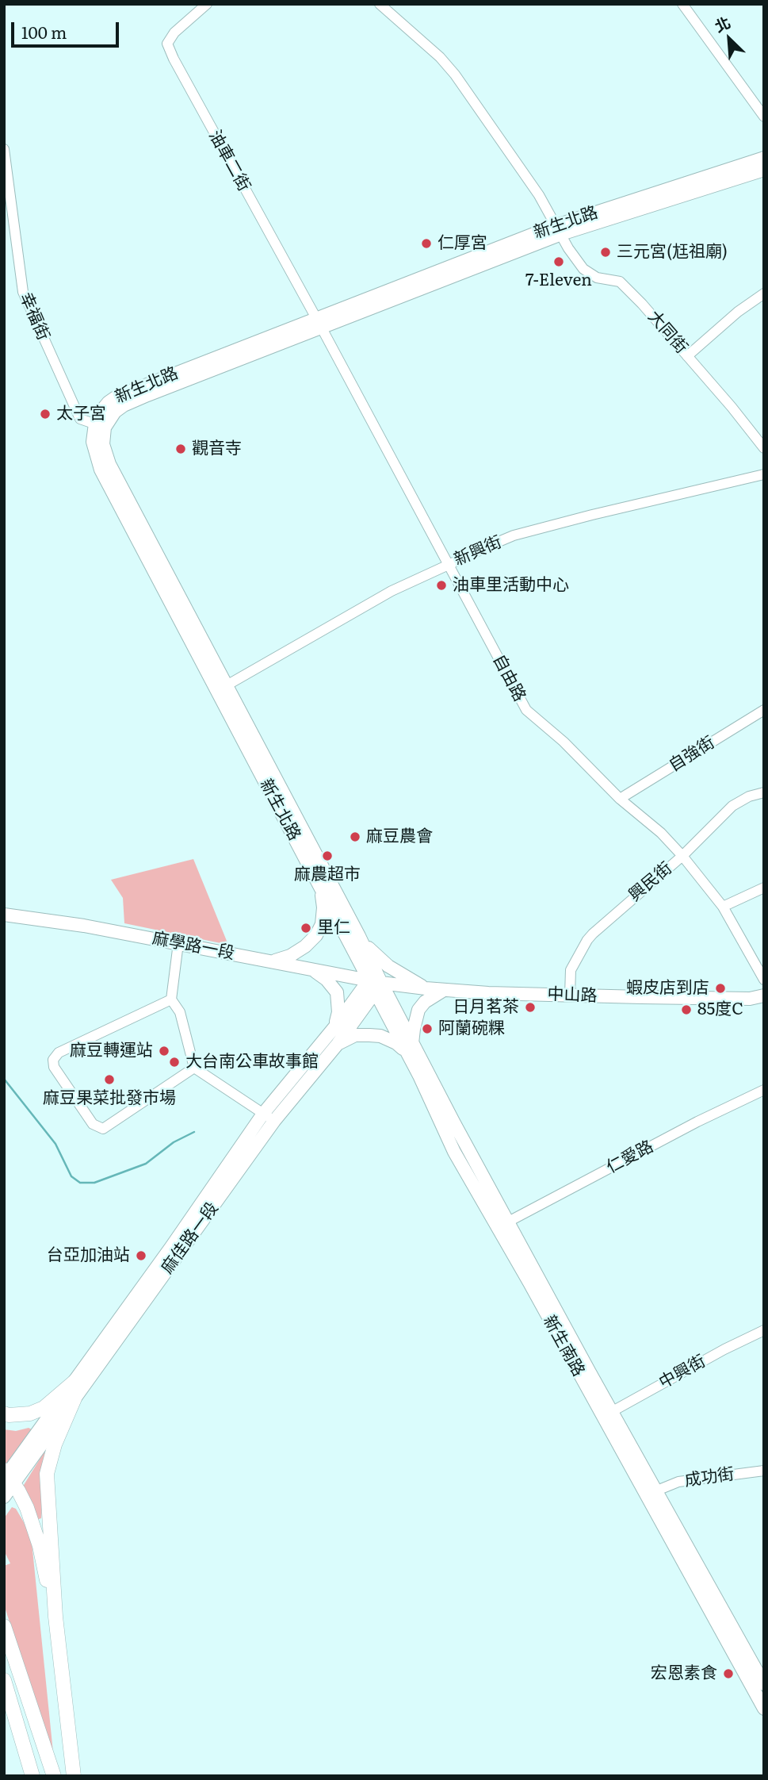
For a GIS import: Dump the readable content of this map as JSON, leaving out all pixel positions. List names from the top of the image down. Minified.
{"streets":{"main road":["新生北路","麻學路一段","中山路","麻佳路一段","新生南路"],"street":["油車二街","幸福街","大同街","新興街","自由路","自強街","興民街","仁愛路","中興街","成功街"]},"crossings":[["油車二街","新生北路"],["油車二街","自由路"],["新生北路","幸福街"],["新生北路","大同街"],["新生北路","新興街"],["新生北路","自由路"],["新生北路","麻學路一段"],["新生北路","中山路"],["新生北路","麻佳路一段"],["新生北路","新生南路"],["新興街","自由路"],["自由路","自強街"],["自由路","興民街"],["興民街","中山路"],["麻學路一段","中山路"],["麻學路一段","麻佳路一段"],["麻學路一段","新生南路"],["中山路","麻佳路一段"],["中山路","新生南路"],["仁愛路","新生南路"],["麻佳路一段","新生南路"],["新生南路","中興街"],["新生南路","成功街"]],"places":["仁厚宮","三元宮(尪祖廟)","7-Eleven","太子宮","觀音寺","油車里活動中心","麻豆農會","麻農超市","里仁","蝦皮店到店","日月茗茶","85度C","阿蘭碗粿","麻豆轉運站","大台南公車故事館","麻豆果菜批發市場","台亞加油站","宏恩素食"],"scale_bar":"100 m","north":"top left"}
